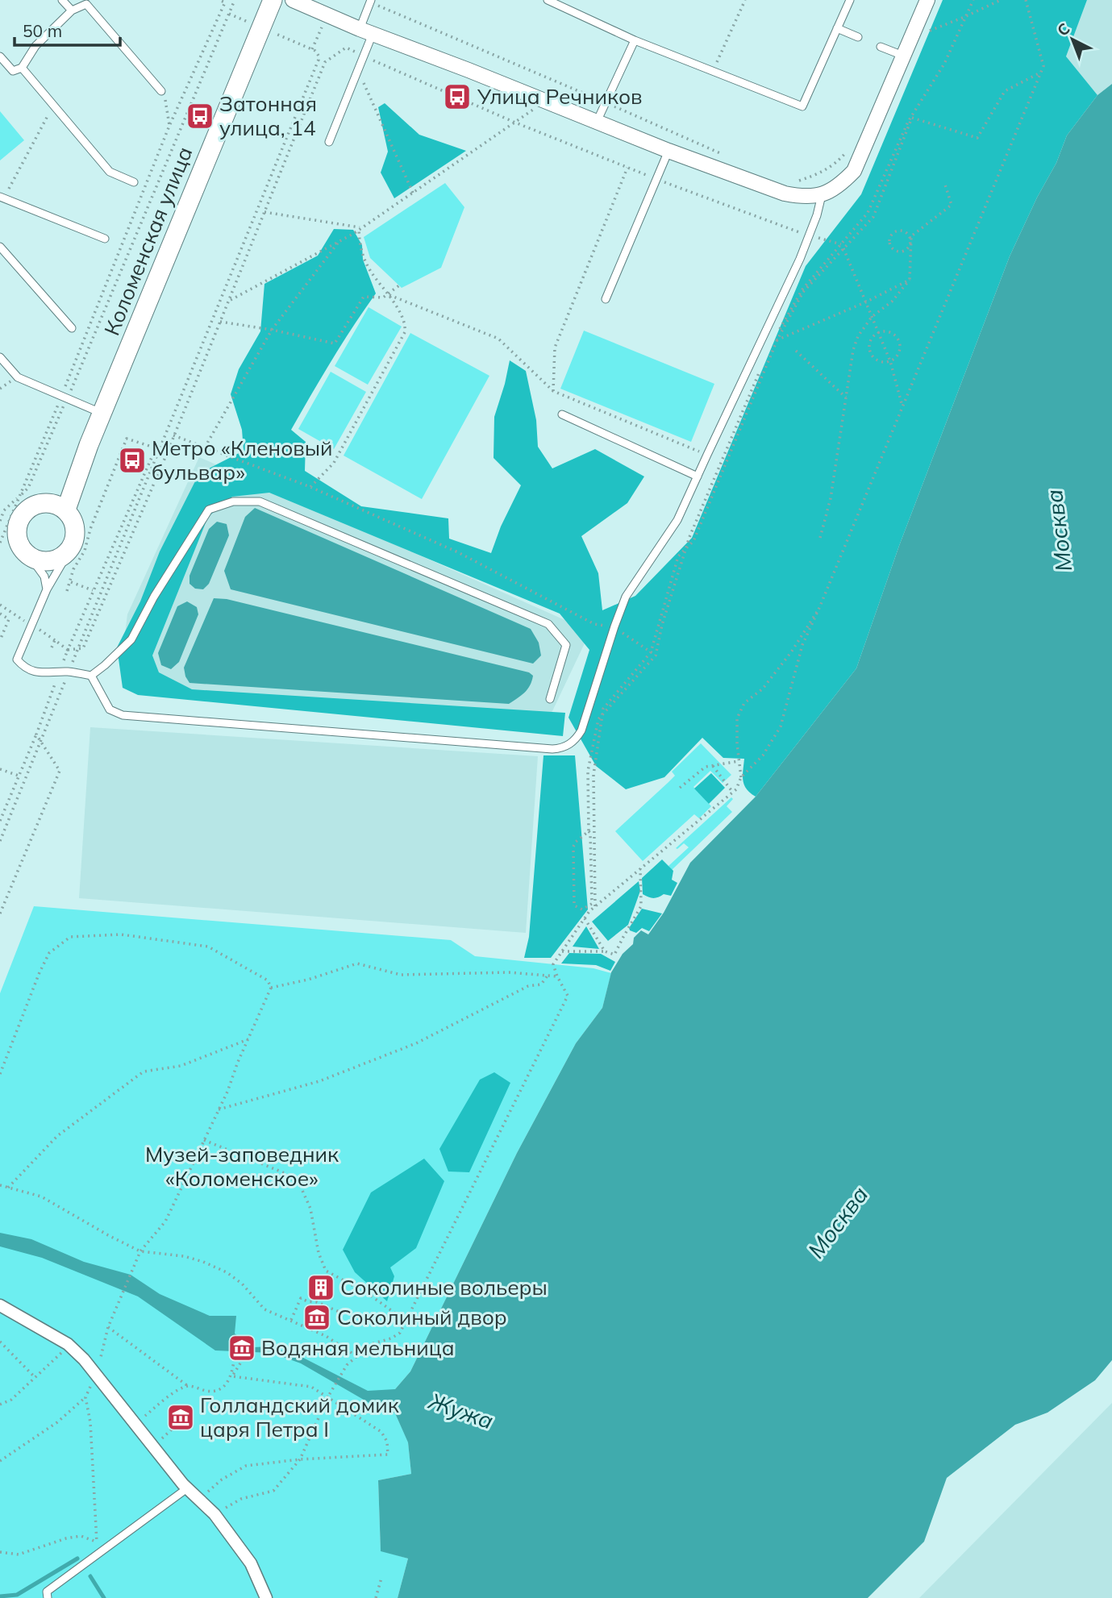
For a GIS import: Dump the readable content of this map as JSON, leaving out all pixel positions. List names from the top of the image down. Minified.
{"streets":{"street":["Коломенская улица"]},"water":["Москва","Жужа"],"parks":["Музей-заповедник «Коломенское»"],"places":{"bus stop":["Улица Речников","Затонная улица, 14","Метро «Кленовый бульвар»"],"building":["Соколиные вольеры"],"museum":["Соколиный двор","Водяная мельница","Голландский домик царя Петра I"]},"scale_bar":"50 m","north":"top left"}
